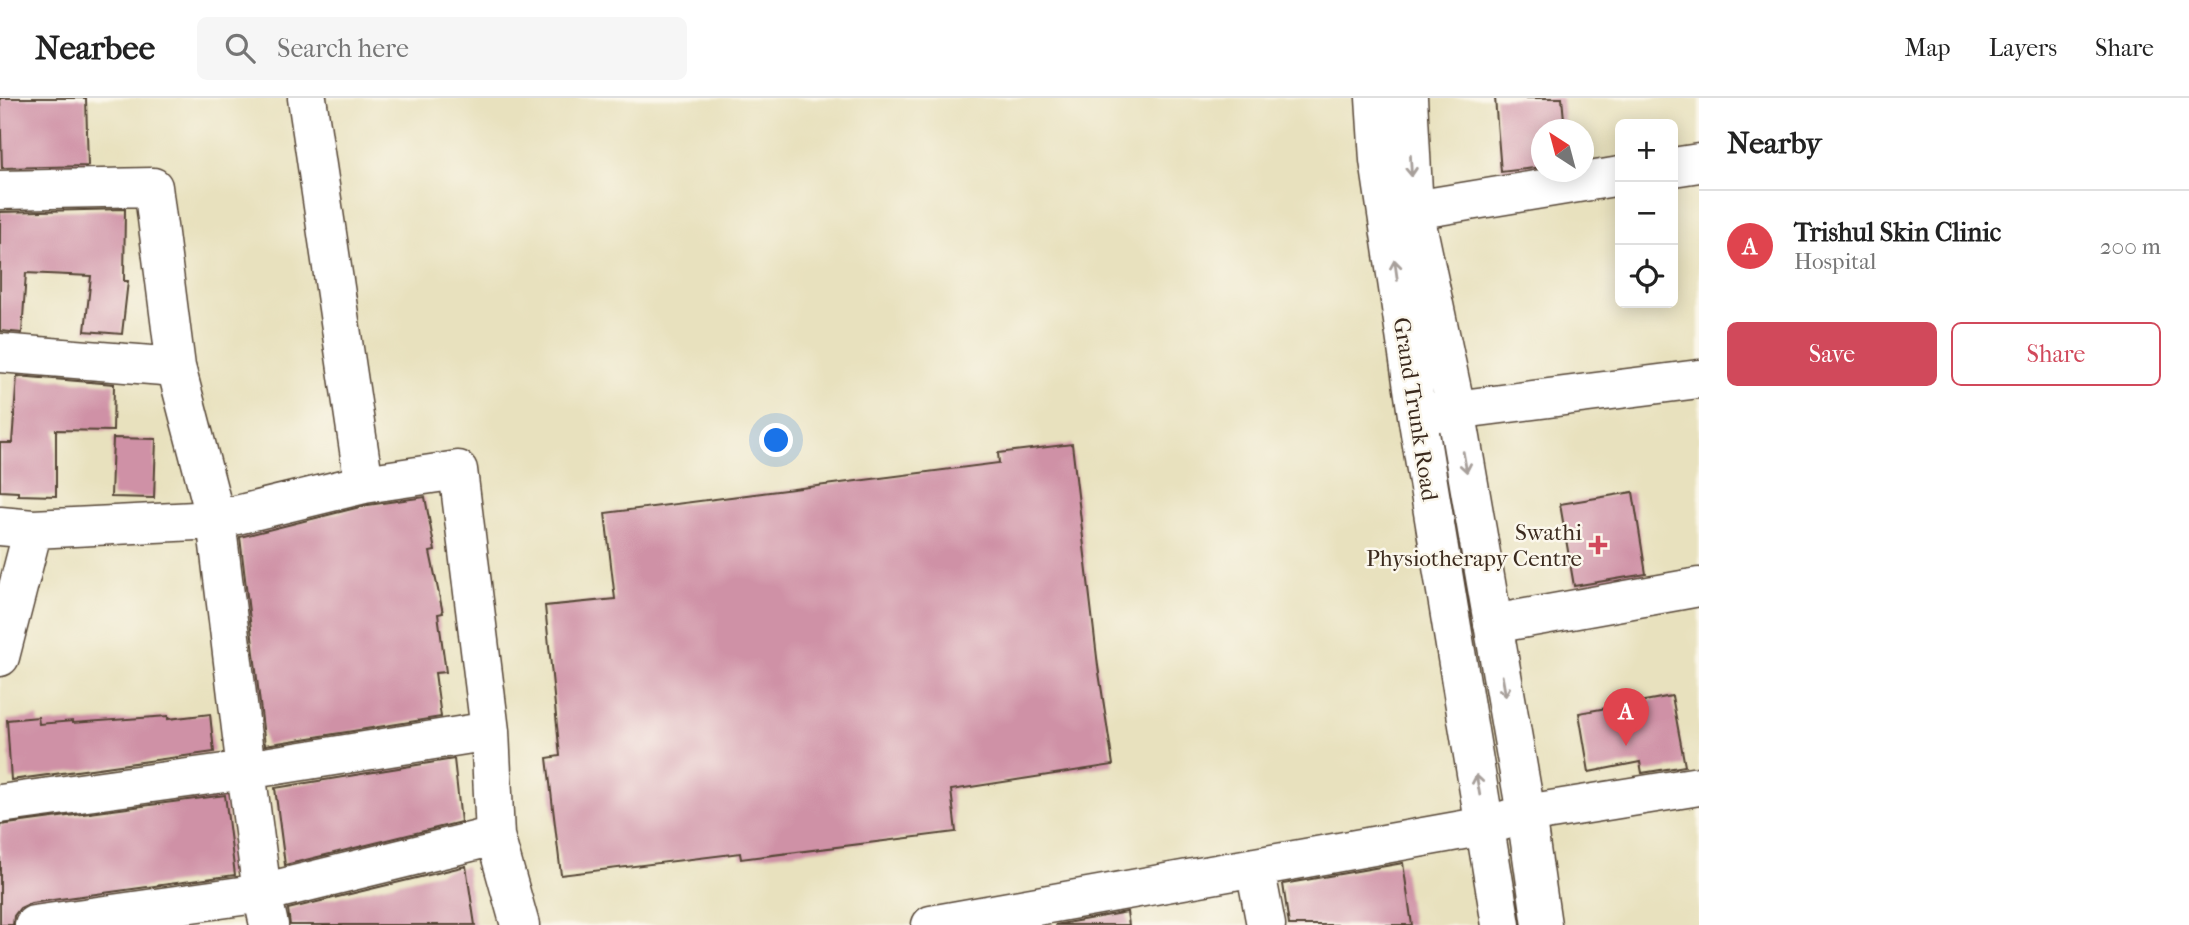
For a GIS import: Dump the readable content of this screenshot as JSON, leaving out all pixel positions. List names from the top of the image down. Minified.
{"streets":{"street":["Grand Trunk Road"]},"places":{"health":["Swathi Physiotherapy Centre"]},"north":"top left","page":{"header":"Nearbee","search":"Search here","nav":["Map","Layers","Share"],"heading":"Nearby","map_buttons":["+","−"],"list":[{"mark":"A","name":"Trishul Skin Clinic","note":"Hospital","value":"200 m"}],"buttons":["Save","Share"],"pins":"A"}}
